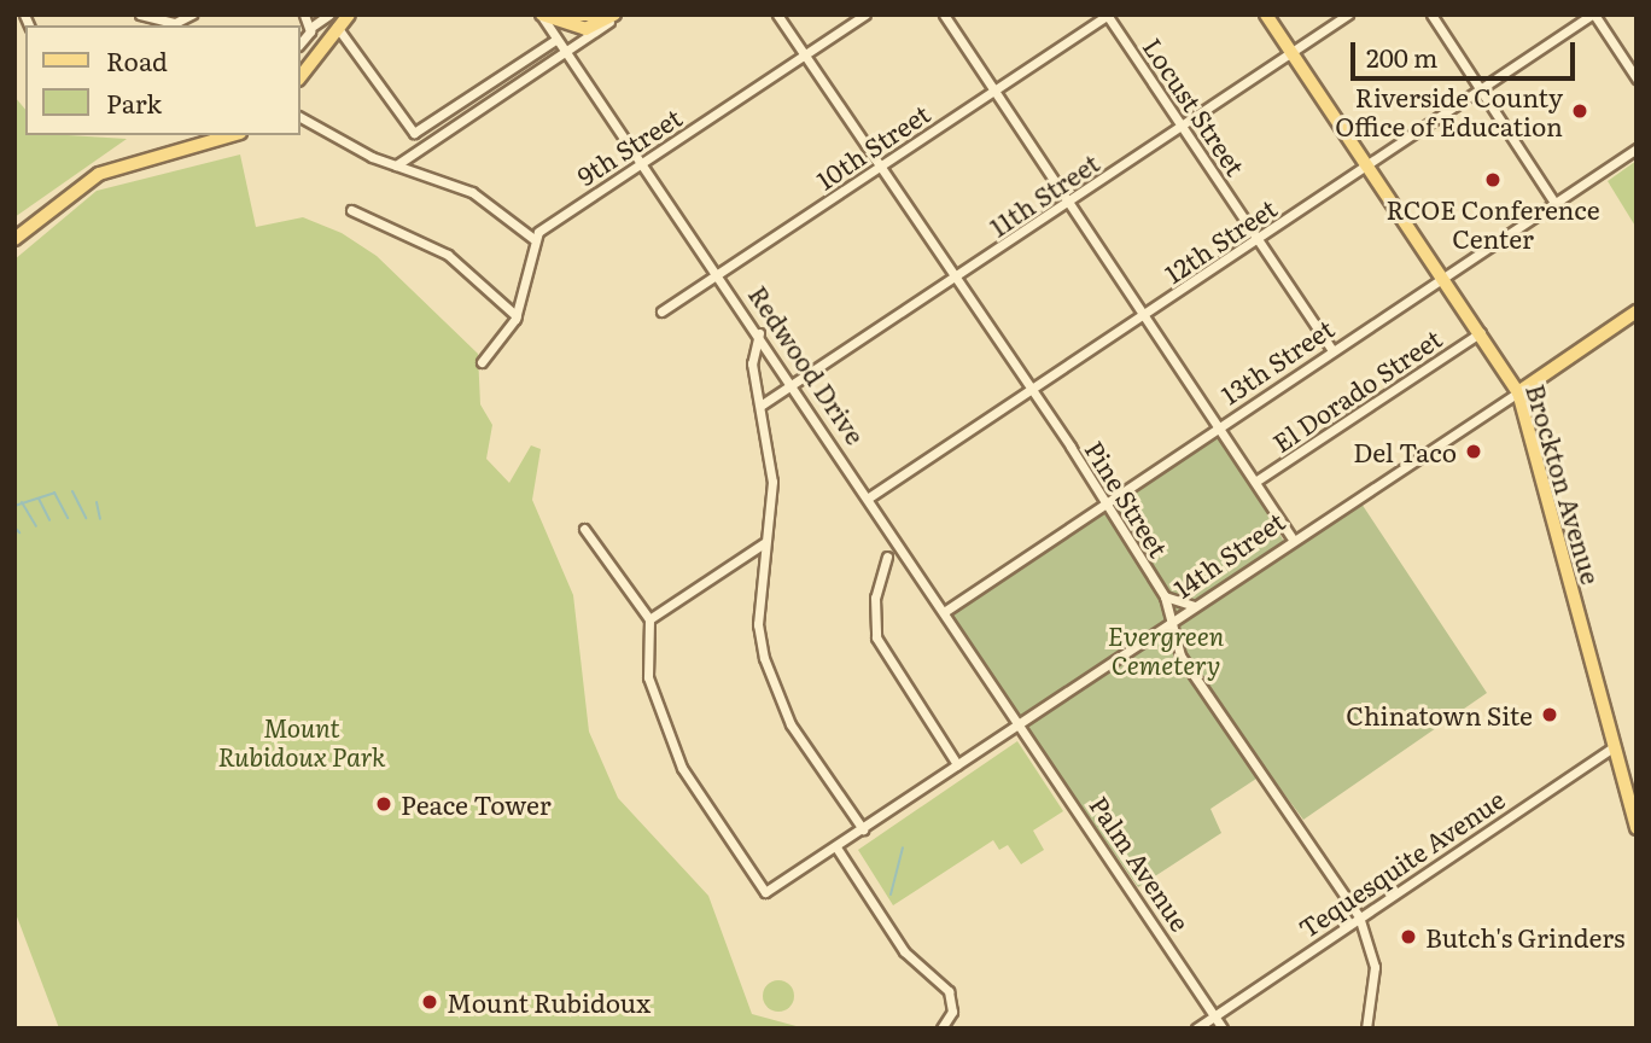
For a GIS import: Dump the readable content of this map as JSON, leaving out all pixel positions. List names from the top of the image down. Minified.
{"streets":{"main road":["Redwood Drive","Brockton Avenue","14th Street"],"street":["Locust Street","9th Street","10th Street","11th Street","12th Street","13th Street","El Dorado Street","Pine Street","Palm Avenue","Tequesquite Avenue"]},"crossings":[["Locust Street","10th Street"],["Locust Street","11th Street"],["Locust Street","12th Street"],["Locust Street","13th Street"],["9th Street","Redwood Drive"],["9th Street","Pine Street"],["10th Street","Redwood Drive"],["10th Street","Pine Street"],["11th Street","Redwood Drive"],["11th Street","Brockton Avenue"],["11th Street","Pine Street"],["12th Street","Redwood Drive"],["12th Street","Brockton Avenue"],["12th Street","Pine Street"],["13th Street","Redwood Drive"],["13th Street","Brockton Avenue"],["13th Street","Pine Street"],["Redwood Drive","14th Street"],["Redwood Drive","Palm Avenue"],["El Dorado Street","Brockton Avenue"],["Brockton Avenue","14th Street"],["Brockton Avenue","Tequesquite Avenue"],["Pine Street","14th Street"],["Pine Street","Tequesquite Avenue"],["14th Street","Palm Avenue"],["Palm Avenue","Tequesquite Avenue"]],"parks":["Evergreen Cemetery","Mount Rubidoux Park"],"places":["Riverside County Office of Education","RCOE Conference Center","Del Taco","Chinatown Site","Peace Tower","Butch's Grinders","Mount Rubidoux"],"legend":["Road","Park"],"scale_bar":"200 m"}
